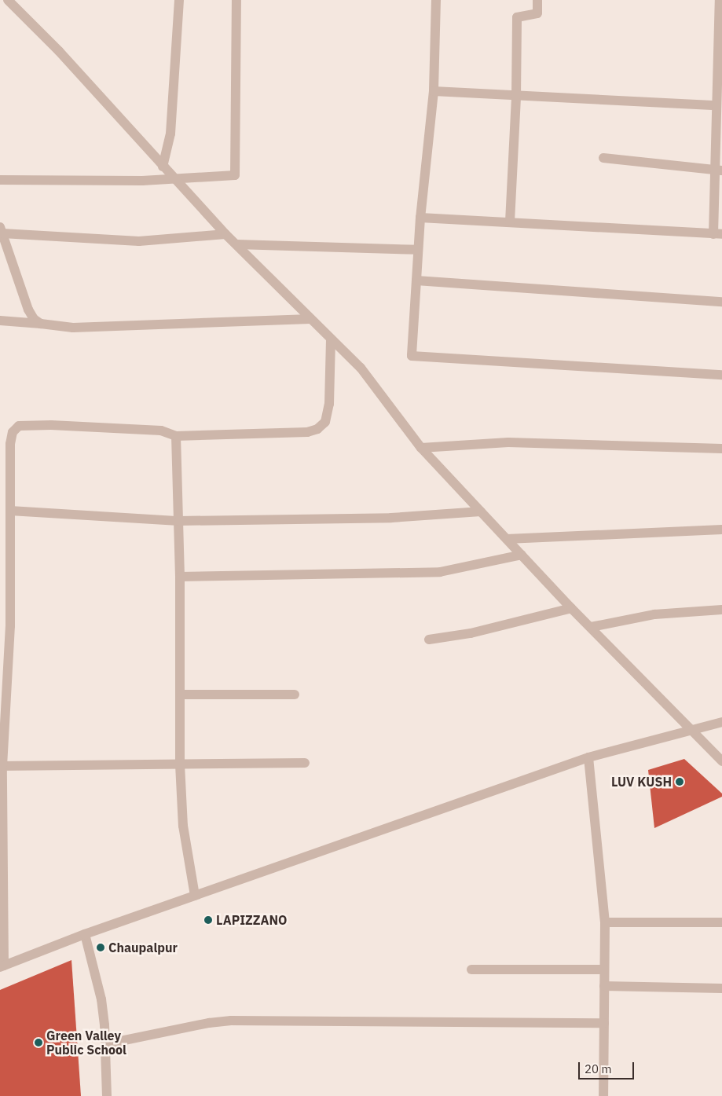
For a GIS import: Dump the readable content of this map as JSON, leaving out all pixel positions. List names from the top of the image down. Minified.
{"places":["LUV KUSH","LAPIZZANO","Chaupalpur","Green Valley Public School"],"scale_bar":"20 m"}
